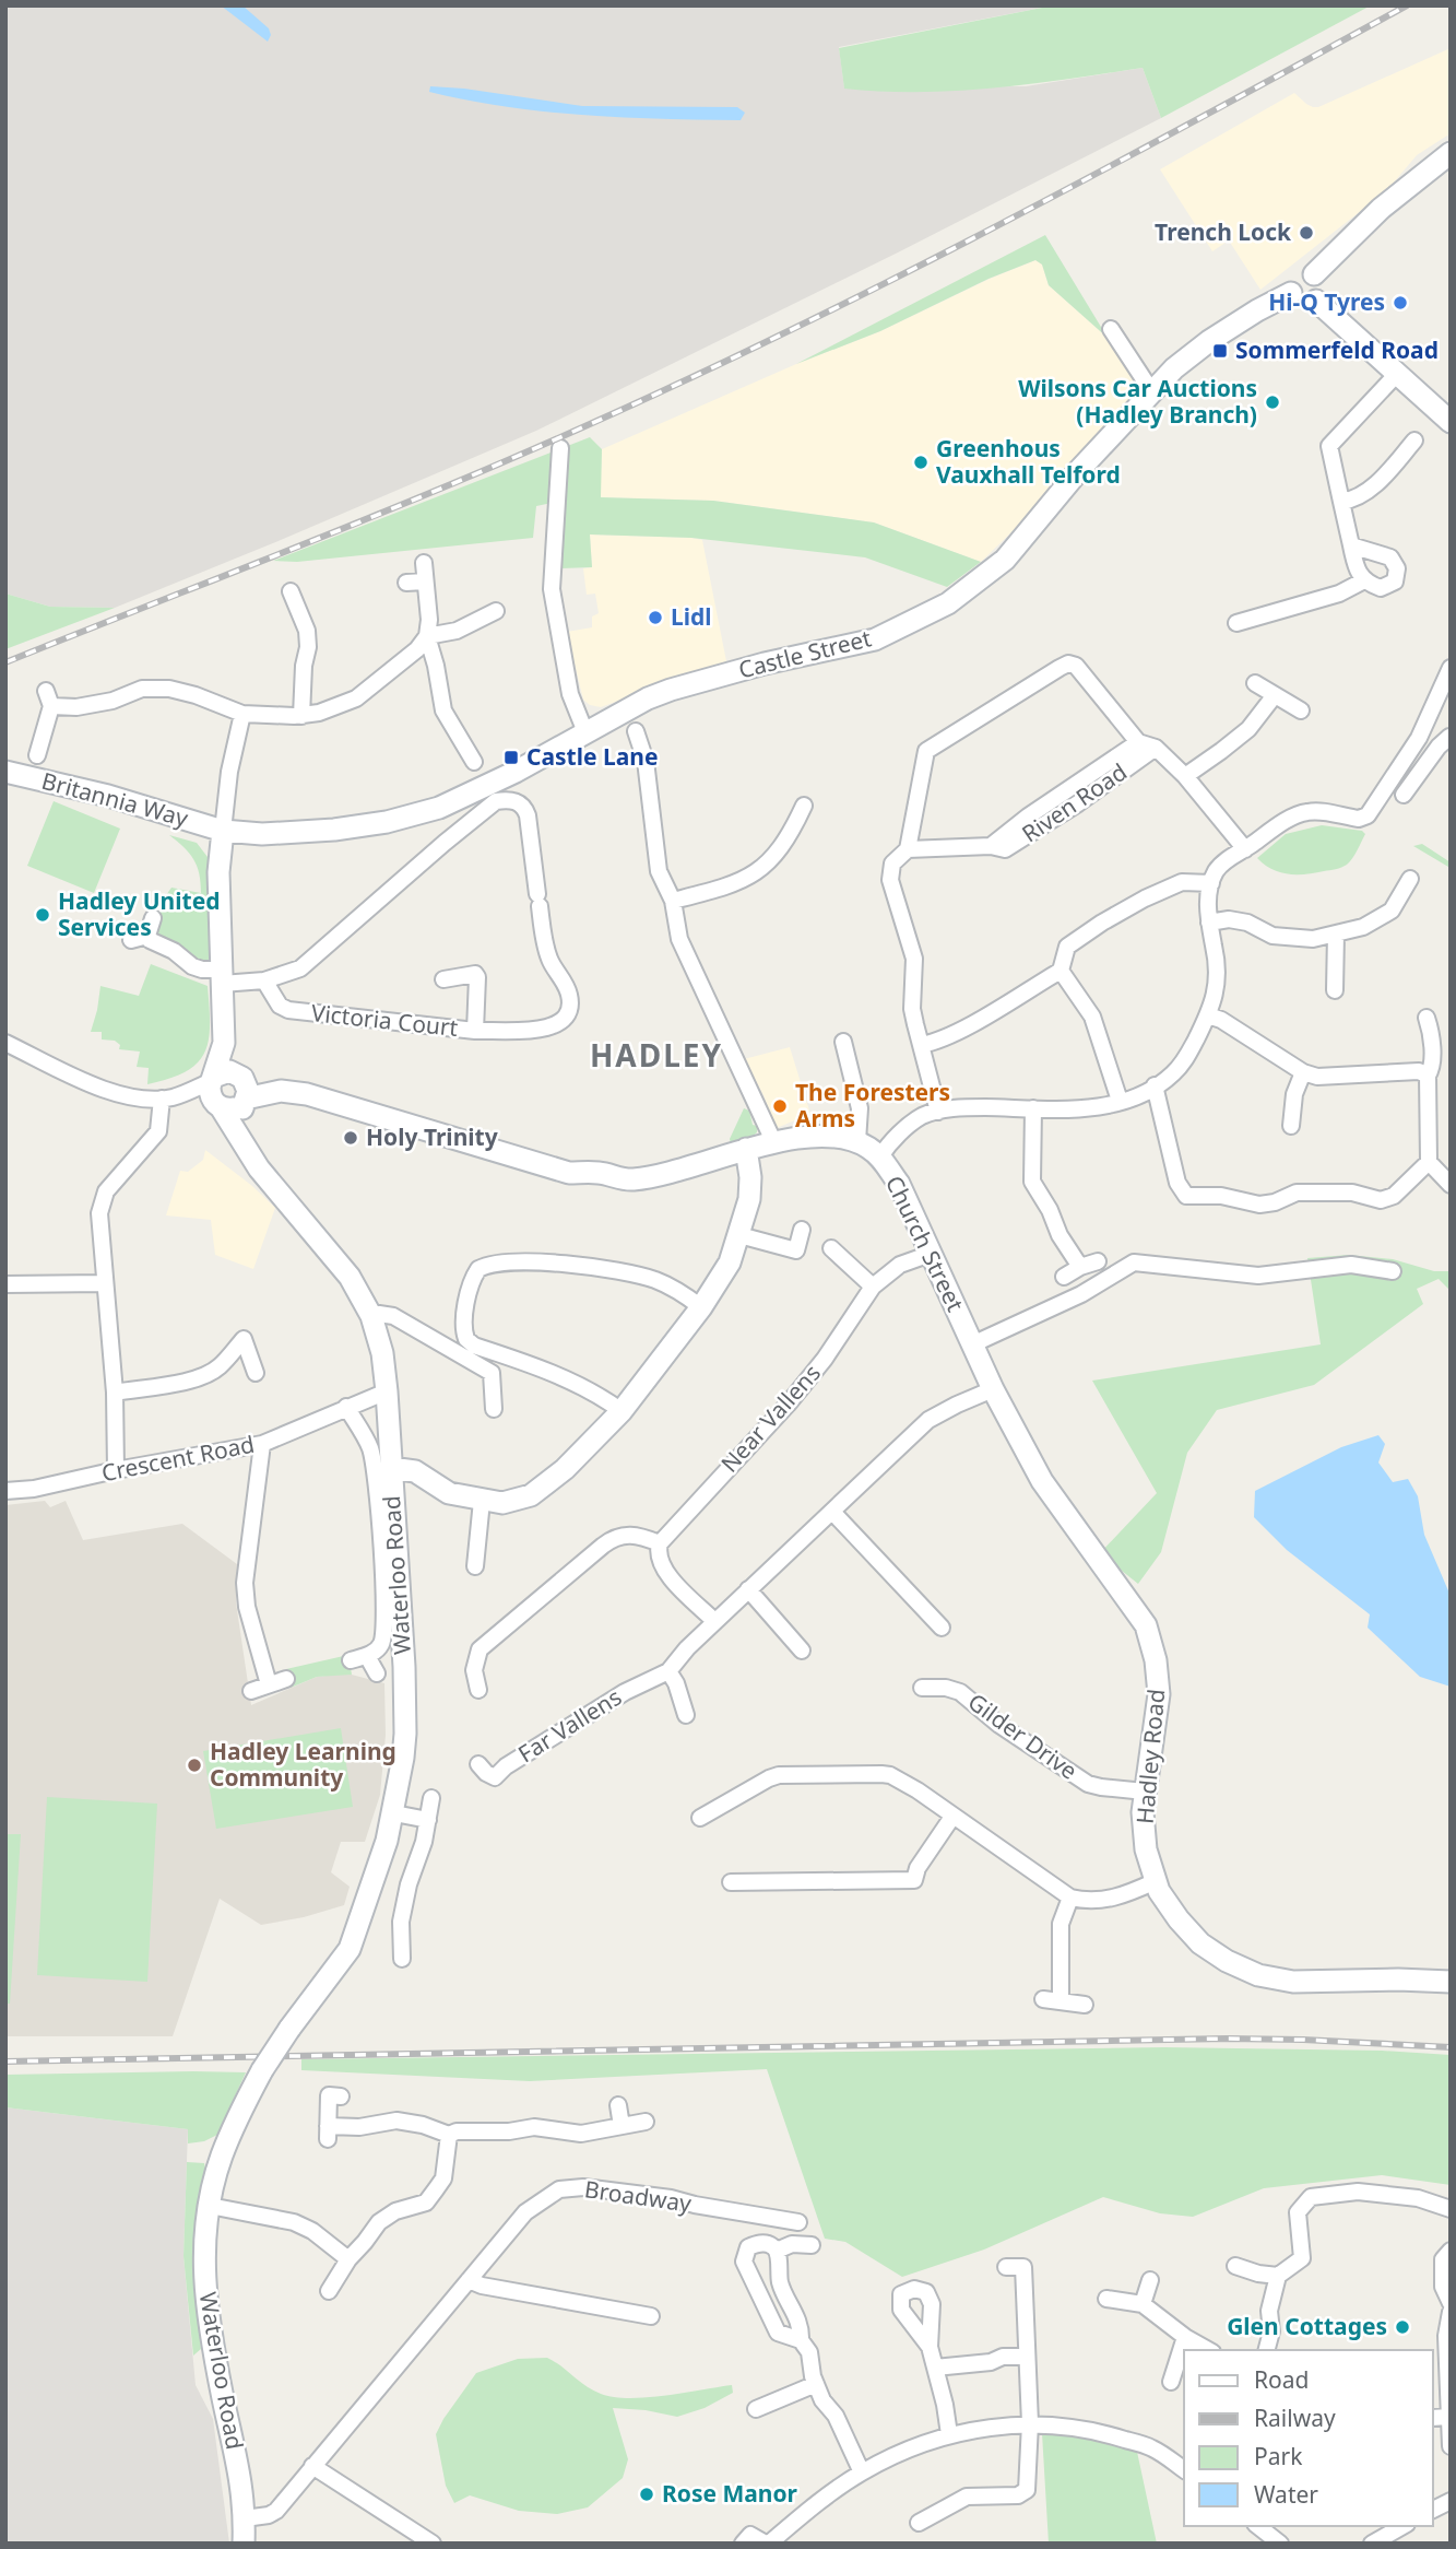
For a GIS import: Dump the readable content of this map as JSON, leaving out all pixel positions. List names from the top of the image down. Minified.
{"streets":{"street":["Castle Street","Britannia Way","Riven Road","Victoria Court","Church Street","Near Vallens","Crescent Road","Waterloo Road","Far Vallens","Gilder Drive","Hadley Road","Broadway"]},"crossings":[["Castle Street","Britannia Way"],["Church Street","Near Vallens"],["Church Street","Waterloo Road"],["Church Street","Far Vallens"],["Church Street","Hadley Road"],["Crescent Road","Waterloo Road"],["Waterloo Road","Broadway"],["Gilder Drive","Hadley Road"]],"districts":["HADLEY"],"places":{"other":["Trench Lock","Hi-Q Tyres","Wilsons Car Auctions (Hadley Branch)","Greenhous Vauxhall Telford","Lidl","Hadley United Services","The Foresters Arms","Holy Trinity","Hadley Learning Community","Glen Cottages","Rose Manor"],"transit":["Sommerfeld Road","Castle Lane"]},"legend":["Road","Railway","Park","Water"]}
